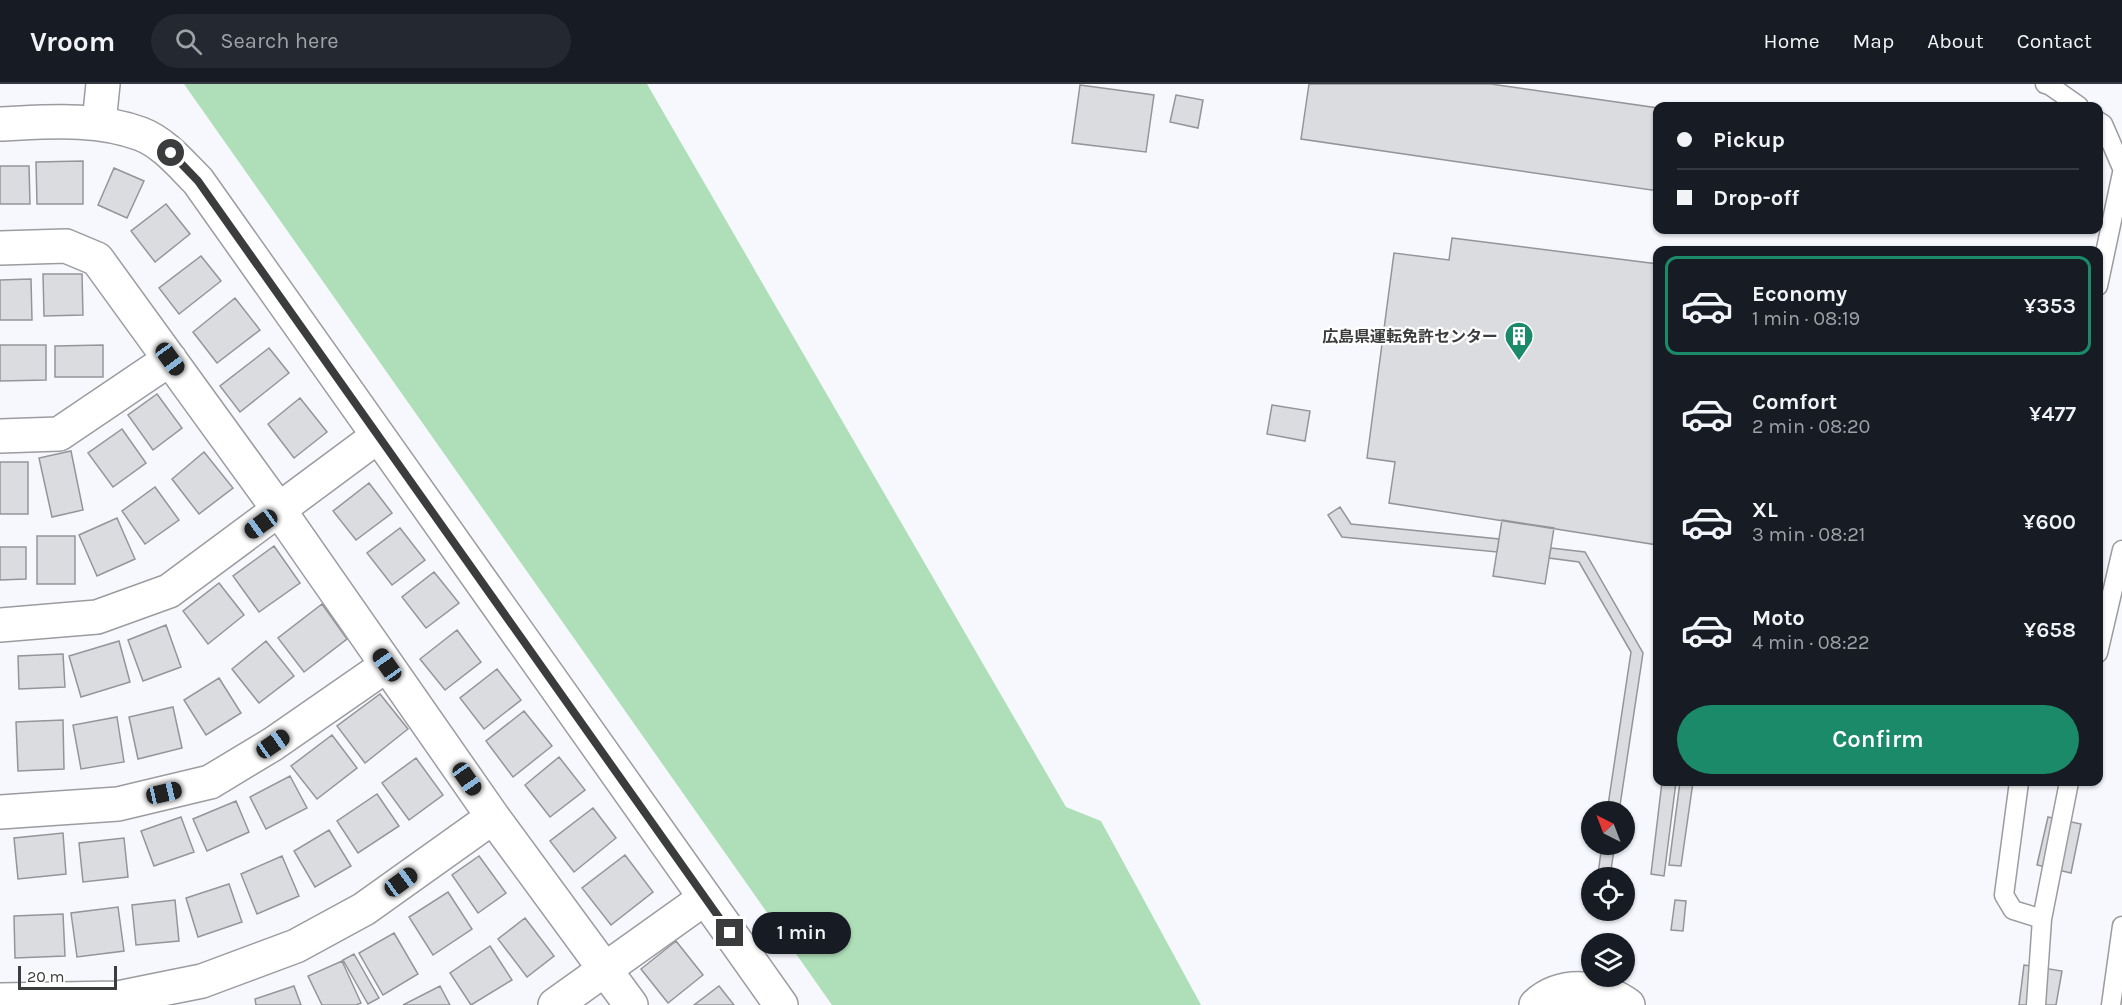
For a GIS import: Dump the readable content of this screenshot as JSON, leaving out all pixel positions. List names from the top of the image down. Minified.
{"places":{"building":["広島県運転免許センター"]},"scale_bar":"20 m","north":"top left","page":{"header":"Vroom","search":"Search here","nav":["Home","Map","About","Contact"],"banner":["Pickup","Drop-off"],"list":[{"name":"Economy","note":"1 min · 08:19","value":"¥353"},{"name":"Comfort","note":"2 min · 08:20","value":"¥477"},{"name":"XL","note":"3 min · 08:21","value":"¥600"},{"name":"Moto","note":"4 min · 08:22","value":"¥658"}],"buttons":"Confirm","bubble":"1 min","scale":"20 m"}}
